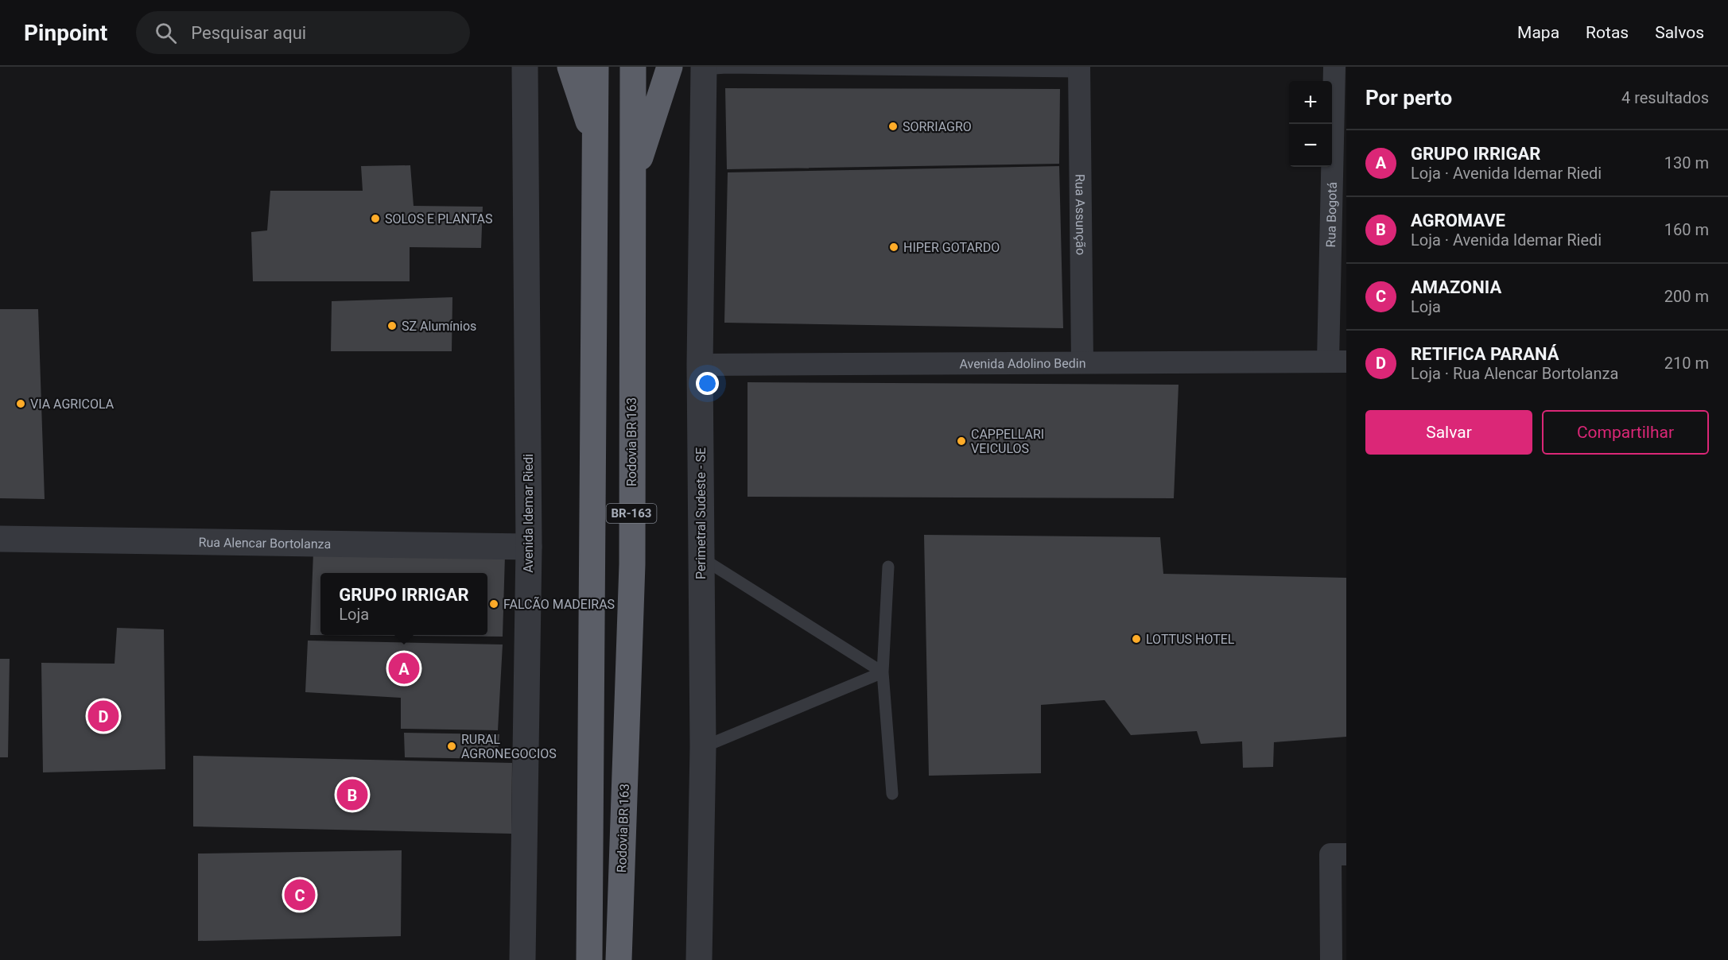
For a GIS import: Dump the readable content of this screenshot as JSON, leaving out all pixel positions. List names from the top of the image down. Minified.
{"streets":{"highway":["Rodovia BR 163","BR-163"],"street":["Rua Bogotá","Rua Assunção","Avenida Adolino Bedin","Avenida Idemar Riedi","Perimetral Sudeste - SE","Rua Alencar Bortolanza"]},"crossings":[["Rua Bogotá","Avenida Adolino Bedin"],["Rua Assunção","Avenida Adolino Bedin"],["Avenida Adolino Bedin","Perimetral Sudeste - SE"],["Avenida Idemar Riedi","Rua Alencar Bortolanza"]],"places":["SORRIAGRO","SOLOS E PLANTAS","HIPER GOTARDO","SZ Alumínios","VIA AGRICOLA","CAPPELLARI VEICULOS","FALCÃO MADEIRAS","LOTTUS HOTEL","RURAL AGRONEGOCIOS"],"page":{"header":"Pinpoint","search":"Pesquisar aqui","nav":["Mapa","Rotas","Salvos"],"heading":["Por perto","4 resultados"],"map_buttons":["+","−"],"list":[{"mark":"A","name":"GRUPO IRRIGAR","note":"Loja · Avenida Idemar Riedi","value":"130 m"},{"mark":"B","name":"AGROMAVE","note":"Loja · Avenida Idemar Riedi","value":"160 m"},{"mark":"C","name":"AMAZONIA","note":"Loja","value":"200 m"},{"mark":"D","name":"RETIFICA PARANÁ","note":"Loja · Rua Alencar Bortolanza","value":"210 m"}],"buttons":["Salvar","Compartilhar"],"popup":["GRUPO IRRIGAR","Loja"],"pins":["A","D","B","C"]}}
